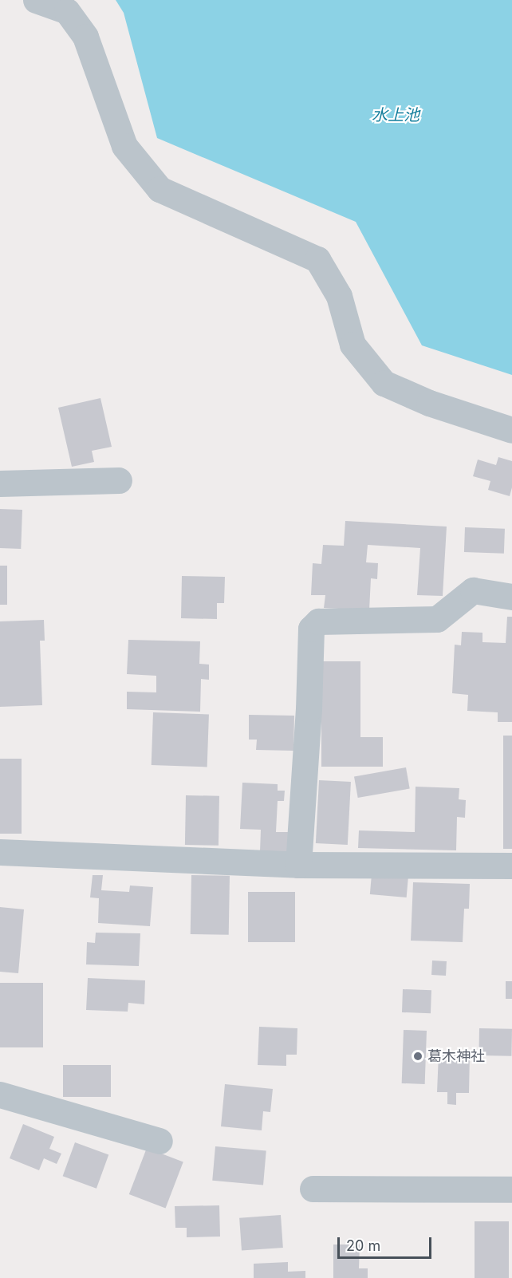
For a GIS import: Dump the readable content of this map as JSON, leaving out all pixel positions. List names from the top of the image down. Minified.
{"water":["水上池"],"places":["葛木神社"],"scale_bar":"20 m"}
